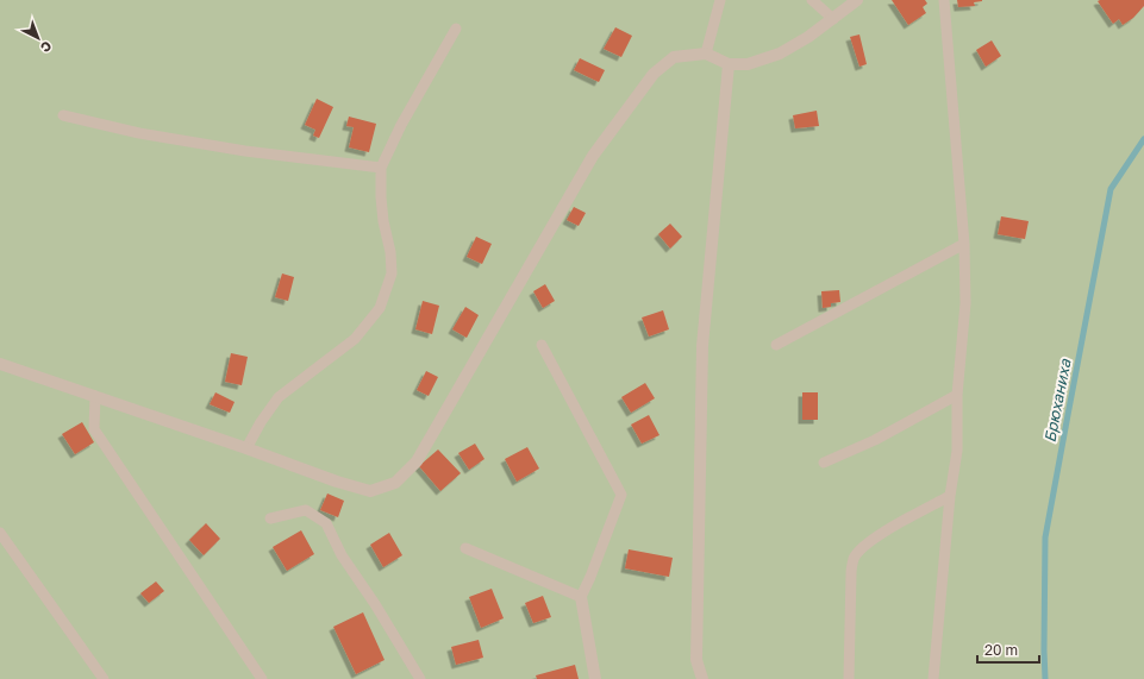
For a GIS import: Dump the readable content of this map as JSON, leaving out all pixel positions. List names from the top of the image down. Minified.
{"water":["Брюханиха"],"scale_bar":"20 m","north":"bottom right"}
